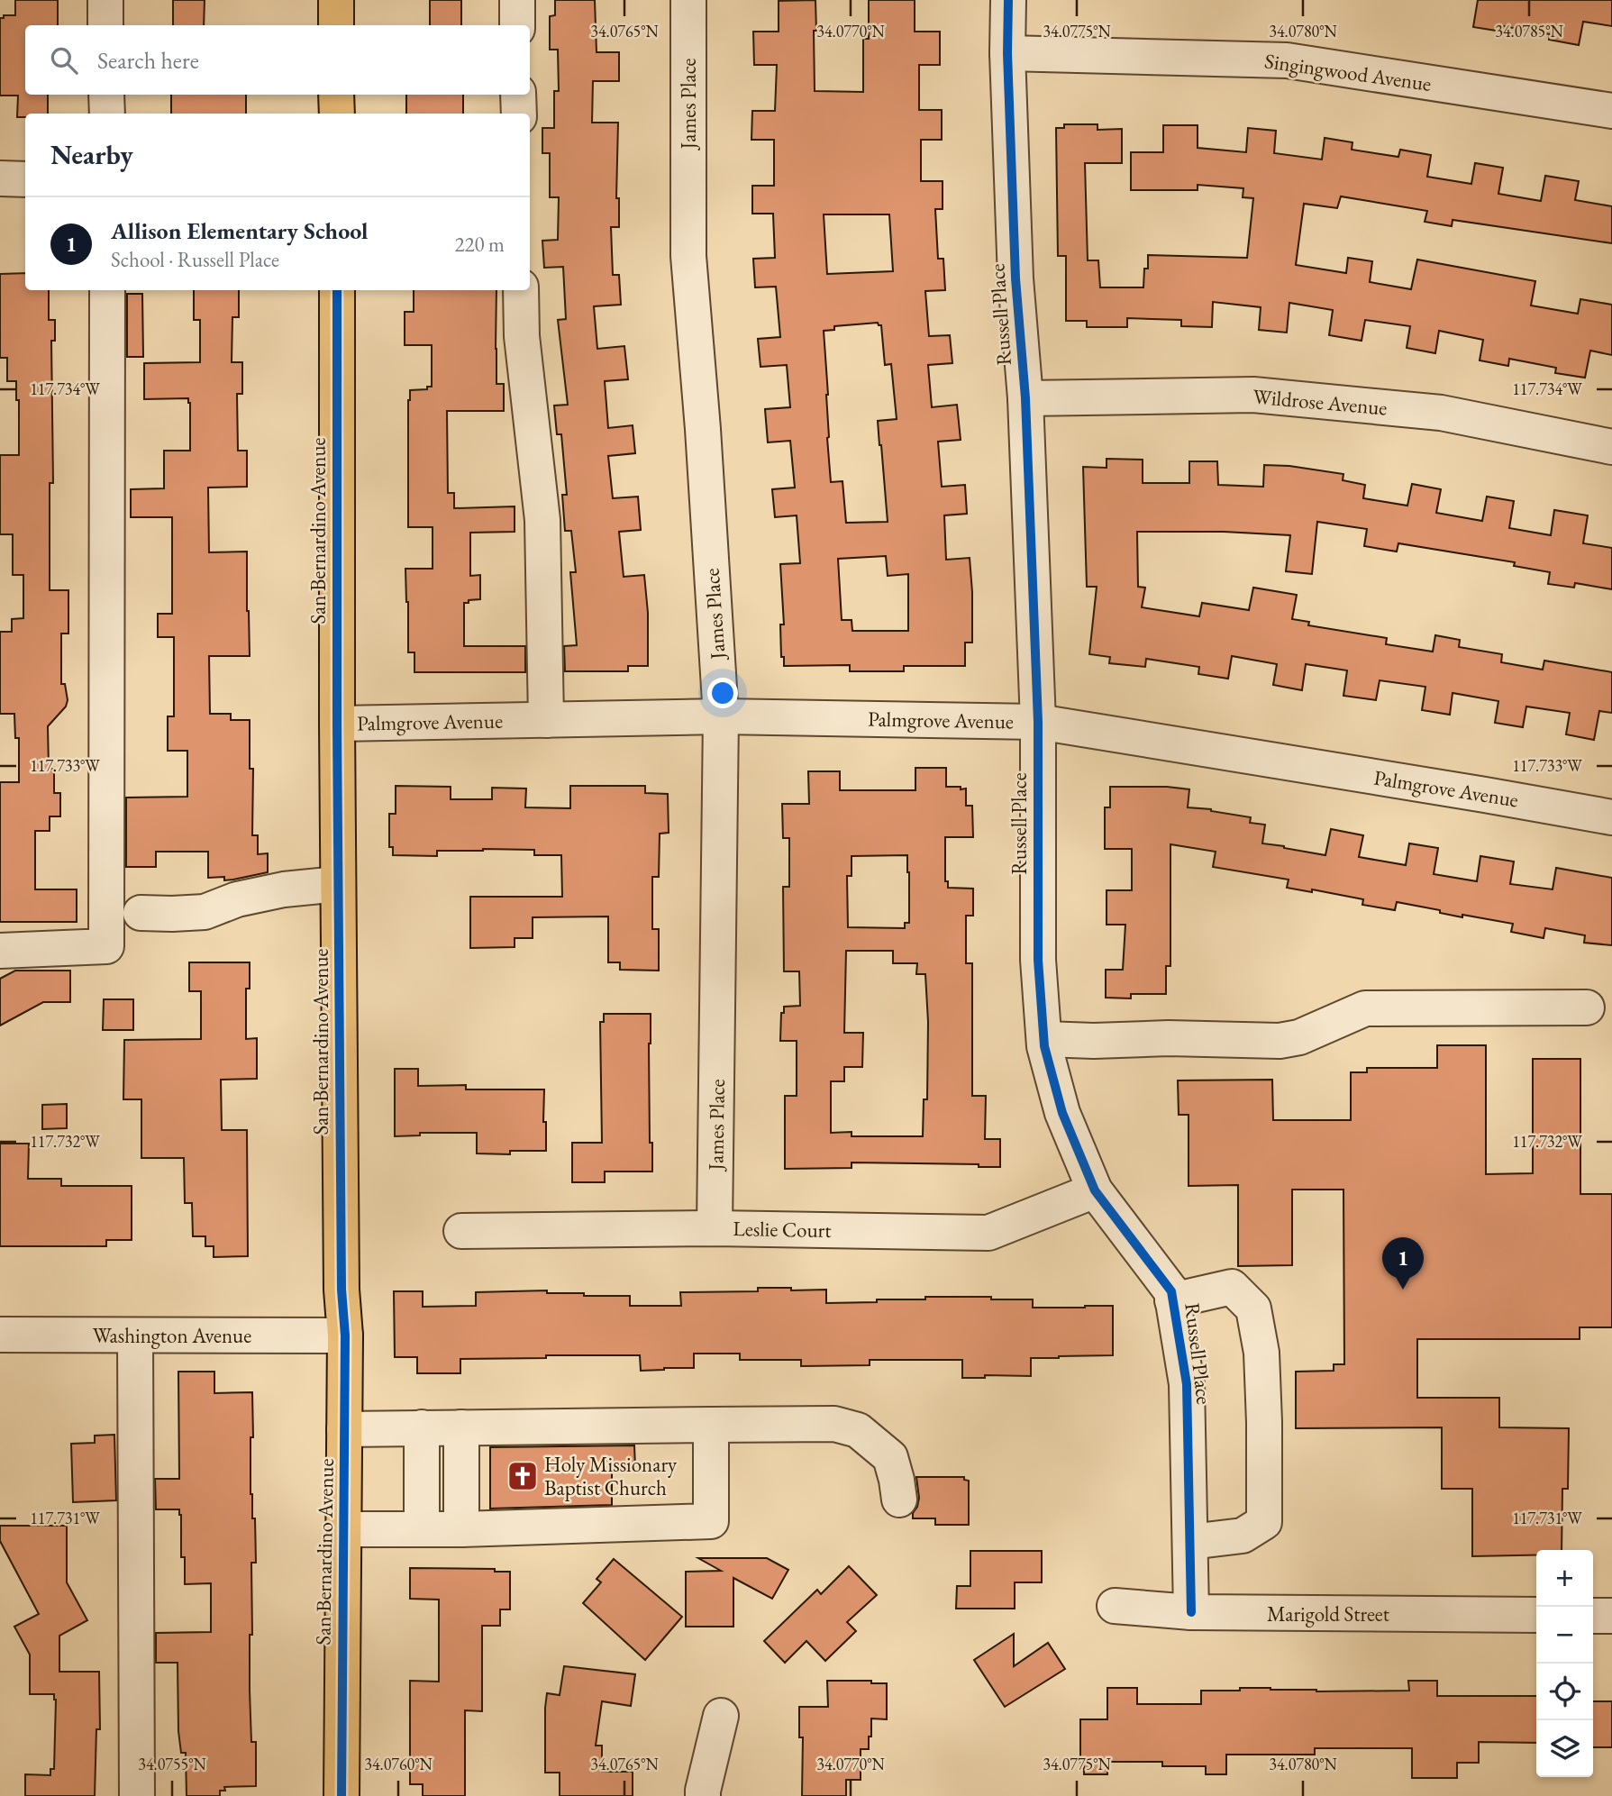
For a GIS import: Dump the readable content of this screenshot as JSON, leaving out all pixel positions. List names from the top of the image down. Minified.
{"streets":{"main road":["San Bernardino Avenue"],"street":["Singingwood Avenue","James Place","Russell Place","Wildrose Avenue","Palmgrove Avenue","Leslie Court","Washington Avenue","Marigold Street"]},"crossings":[["Singingwood Avenue","Russell Place"],["James Place","Palmgrove Avenue"],["James Place","Leslie Court"],["Russell Place","Wildrose Avenue"],["Russell Place","Palmgrove Avenue"],["Russell Place","Leslie Court"],["Russell Place","Marigold Street"],["San Bernardino Avenue","Palmgrove Avenue"],["San Bernardino Avenue","Washington Avenue"]],"places":{"church":["Holy Missionary Baptist Church"]},"page":{"search":"Search here","heading":"Nearby","list":[{"mark":"1","name":"Allison Elementary School","note":"School · Russell Place","value":"220 m"}],"pins":"1","map_buttons":["+","−"]},"coordinates":["34.0765°N","34.0770°N","34.0775°N","34.0780°N","34.0785°N","117.734°W","117.733°W","117.732°W","117.731°W","34.0755°N","34.0760°N"]}
